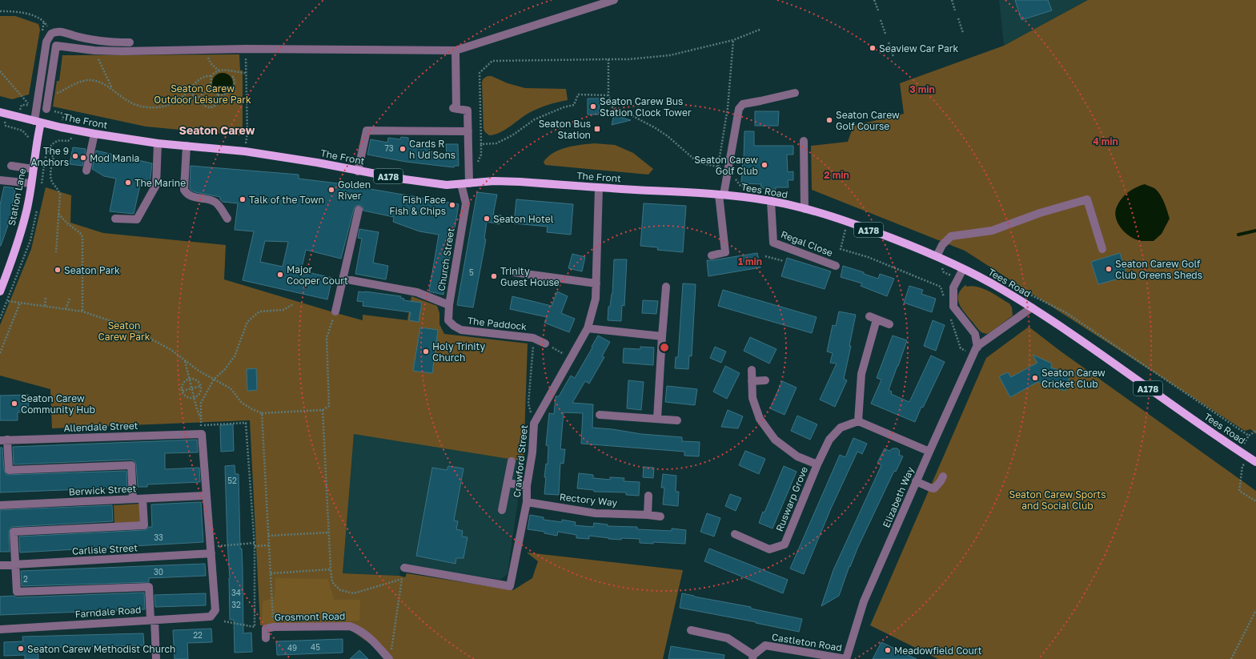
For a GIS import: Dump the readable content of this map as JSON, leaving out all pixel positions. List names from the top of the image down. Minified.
{"streets":{"main road":["The Front","A178","Tees Road","Station Lane"],"street":["Regal Close","Church Street","The Paddock","Allendale Street","Crawford Street","Berwick Street","Elizabeth Way","Ruswarp Grove","Rectory Way","Carlisle Street","Farndale Road","Grosmont Road","Castleton Road"]},"crossings":[["The Front","A178"],["The Front","Tees Road"],["The Front","Station Lane"],["The Front","Church Street"],["The Front","Crawford Street"],["A178","Station Lane"],["Tees Road","Regal Close"],["Tees Road","Elizabeth Way"],["Church Street","The Paddock"],["Crawford Street","Rectory Way"],["Elizabeth Way","Castleton Road"],["Carlisle Street","Farndale Road"]],"districts":["Seaton Carew"],"parks":["Seaton Carew Outdoor Leisure Park","Seaton Carew Park","Seaton Carew Sports and Social Club"],"places":{"other":["Seaview Car Park","Seaton Carew Bus Station Clock Tower","Seaton Carew Golf Course","Cards R h Ud Sons","The 9 Anchors","Mod Mania","Seaton Carew Golf Club","The Marine","Golden River","Talk of the Town","Fish Face Fish & Chips","Seaton Hotel","Seaton Carew Golf Club Greens Sheds","Seaton Park","Major Cooper Court","Trinity Guest House","Holy Trinity Church","Seaton Carew Cricket Club","Seaton Carew Community Hub","Seaton Carew Methodist Church","Meadowfield Court"],"transit":["Seaton Bus Station"]},"house_numbers":["73","5","52","33","30","2","34","32","22","45","49"],"rings":["3 min","4 min","2 min","1 min"]}
